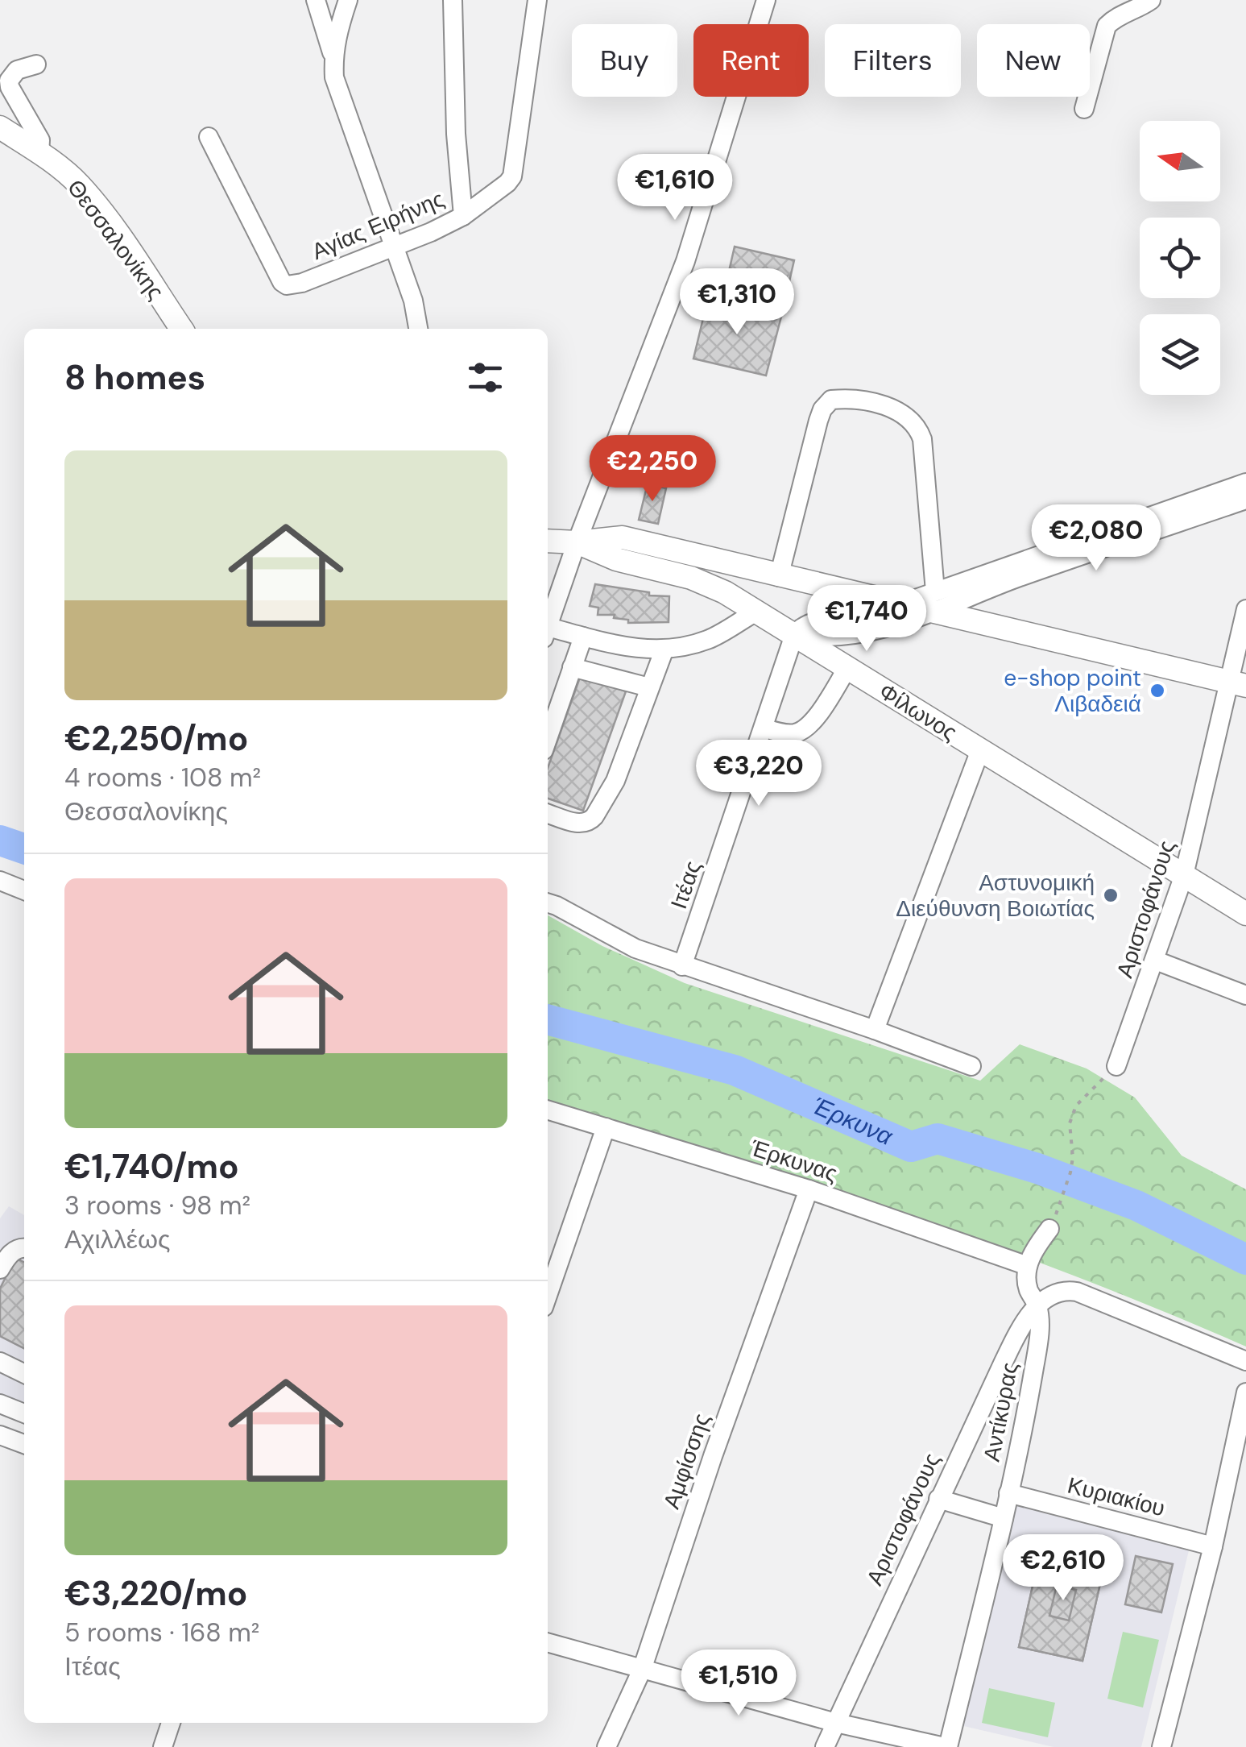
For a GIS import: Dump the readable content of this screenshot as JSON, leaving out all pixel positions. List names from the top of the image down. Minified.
{"streets":{"main road":["Θεσσαλονίκης","Φίλωνος"],"street":["Αγίας Ειρήνης","Ιτέας","Αριστοφάνους","Έρκυνας","Αντίκυρας","Αμφίσσης","Κυριακίου"]},"crossings":[["Φίλωνος","Ιτέας"],["Φίλωνος","Αριστοφάνους"],["Αριστοφάνους","Αντίκυρας"],["Έρκυνας","Αμφίσσης"],["Αντίκυρας","Κυριακίου"]],"water":["Έρκυνα"],"places":["e-shop point Λιβαδειά","Αστυνομική Διεύθυνση Βοιωτίας"],"north":"left","page":{"chip":["Buy","Rent","Filters","New"],"price":["€1,610","€1,310","€2,250","€2,080","€1,740","€3,220","€2,610","€1,510"],"heading":"8 homes","list":[{"name":"€2,250/mo","note":"4 rooms · 108 m² · Θεσσαλονίκης"},{"name":"€1,740/mo","note":"3 rooms · 98 m² · Αχιλλέως"},{"name":"€3,220/mo","note":"5 rooms · 168 m² · Ιτέας"}]}}
